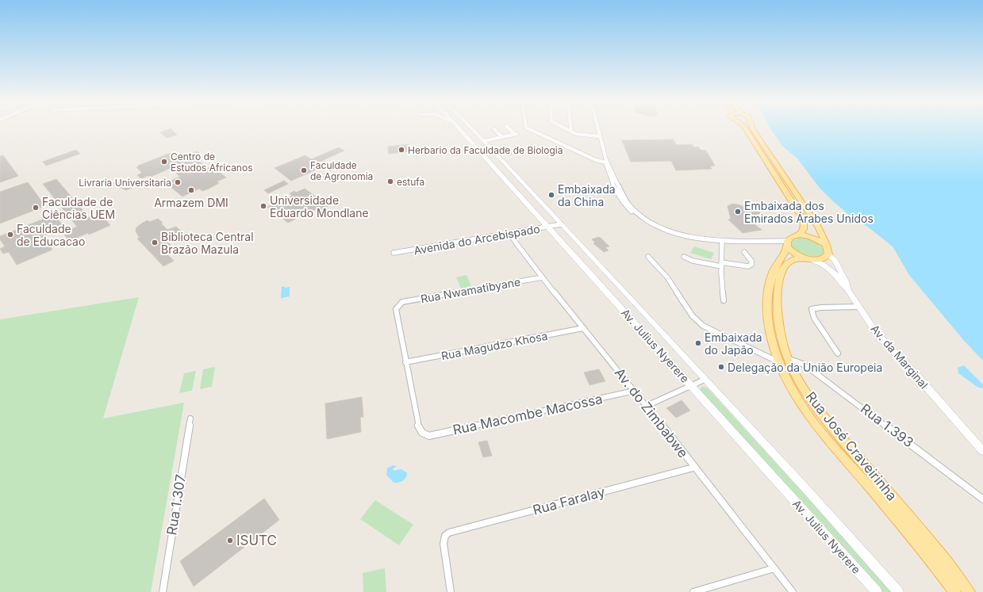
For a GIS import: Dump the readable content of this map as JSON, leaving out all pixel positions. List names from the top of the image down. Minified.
{"streets":{"main road":["Av. Julius Nyerere","Av. da Marginal","Rua José Craveirinha"],"street":["Avenida do Arcebispado","Rua Nwamatibyane","Rua Magudzo Khosa","Av. do Zimbabwe","Rua Macombe Macossa","Rua 1.393","Rua Faralay","Rua 1.307"]},"crossings":[["Avenida do Arcebispado","Av. Julius Nyerere"],["Avenida do Arcebispado","Av. do Zimbabwe"],["Rua Nwamatibyane","Rua Magudzo Khosa"],["Rua Nwamatibyane","Av. do Zimbabwe"],["Rua Nwamatibyane","Rua Macombe Macossa"],["Rua Magudzo Khosa","Av. do Zimbabwe"],["Rua Magudzo Khosa","Rua Macombe Macossa"],["Av. do Zimbabwe","Rua Macombe Macossa"],["Av. do Zimbabwe","Rua Faralay"],["Rua 1.393","Rua José Craveirinha"]],"places":["Herbario da Faculdade de Biologia","Centro de Estudos Africanos","Faculdade de Agronomia","estufa","Livraria Universitaria","Armazem DMI","Embaixada da China","Universidade Eduardo Mondlane","Faculdade de Ciências UEM","Embaixada dos Emirados Árabes Unidos","Faculdade de Educacao","Biblioteca Central Brazão Mazula","Embaixada do Japão","Delegação da União Europeia","ISUTC"]}
